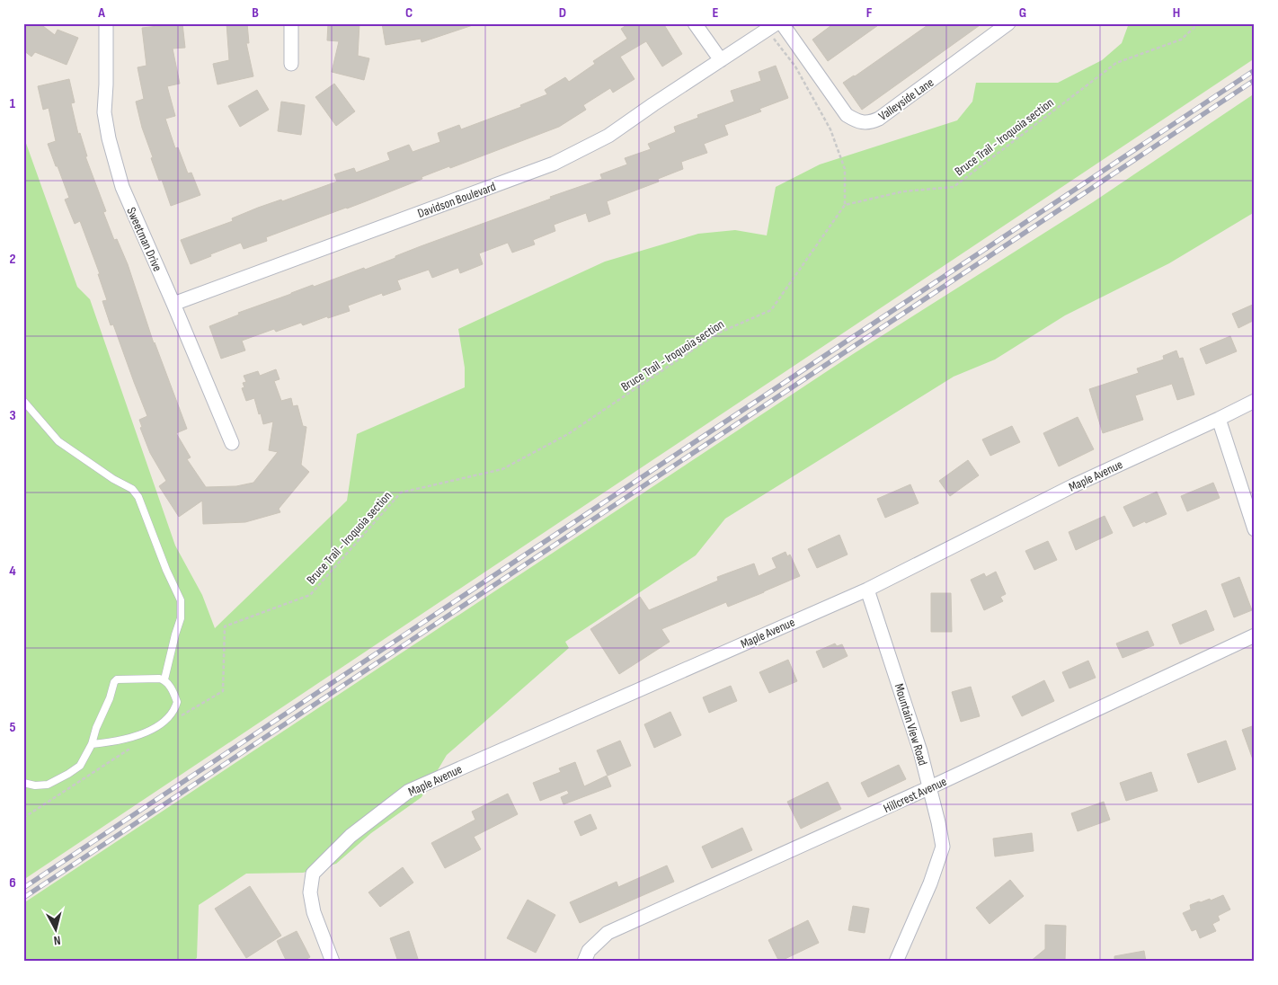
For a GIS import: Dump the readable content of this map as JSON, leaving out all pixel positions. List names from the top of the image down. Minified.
{"streets":{"street":["Valleyside Lane","Davidson Boulevard","Sweetman Drive","Maple Avenue","Mountain View Road","Hillcrest Avenue"],"path":["Bruce Trail - Iroquoia section"]},"crossings":[["Davidson Boulevard","Sweetman Drive"],["Maple Avenue","Mountain View Road"],["Mountain View Road","Hillcrest Avenue"]],"north":"bottom","grid":{"columns":["A","B","C","D","E","F","G","H"],"rows":["1","2","3","4","5","6"]}}
